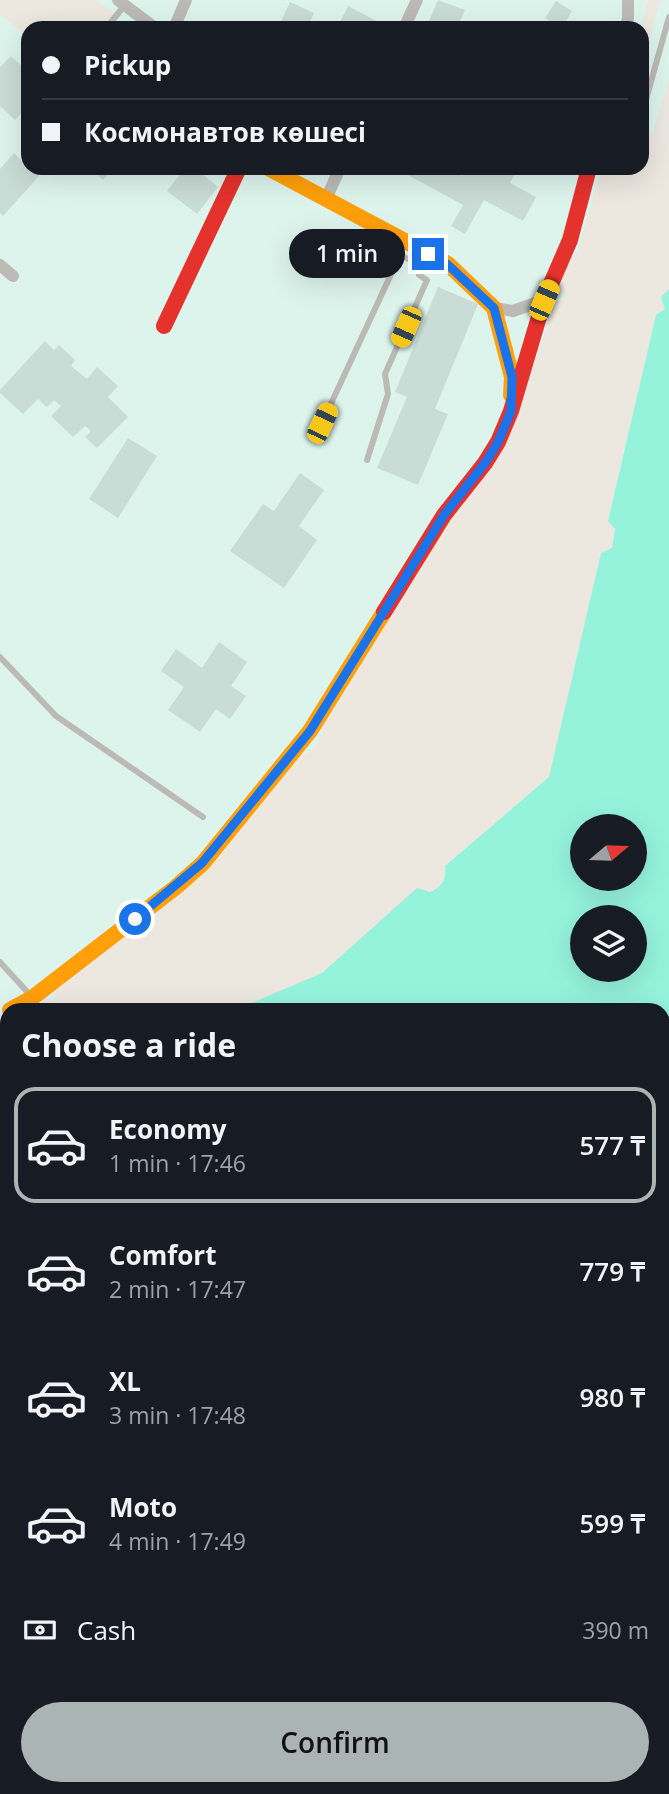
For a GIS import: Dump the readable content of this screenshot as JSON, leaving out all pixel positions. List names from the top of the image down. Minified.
{"north":"right","page":{"banner":["Pickup","Космонавтов көшесі"],"bubble":"1 min","heading":"Choose a ride","list":[{"name":"Economy","note":"1 min · 17:46","value":"577 ₸"},{"name":"Comfort","note":"2 min · 17:47","value":"779 ₸"},{"name":"XL","note":"3 min · 17:48","value":"980 ₸"},{"name":"Moto","note":"4 min · 17:49","value":"599 ₸"}],"pay":["Cash","390 m"],"buttons":"Confirm"}}
